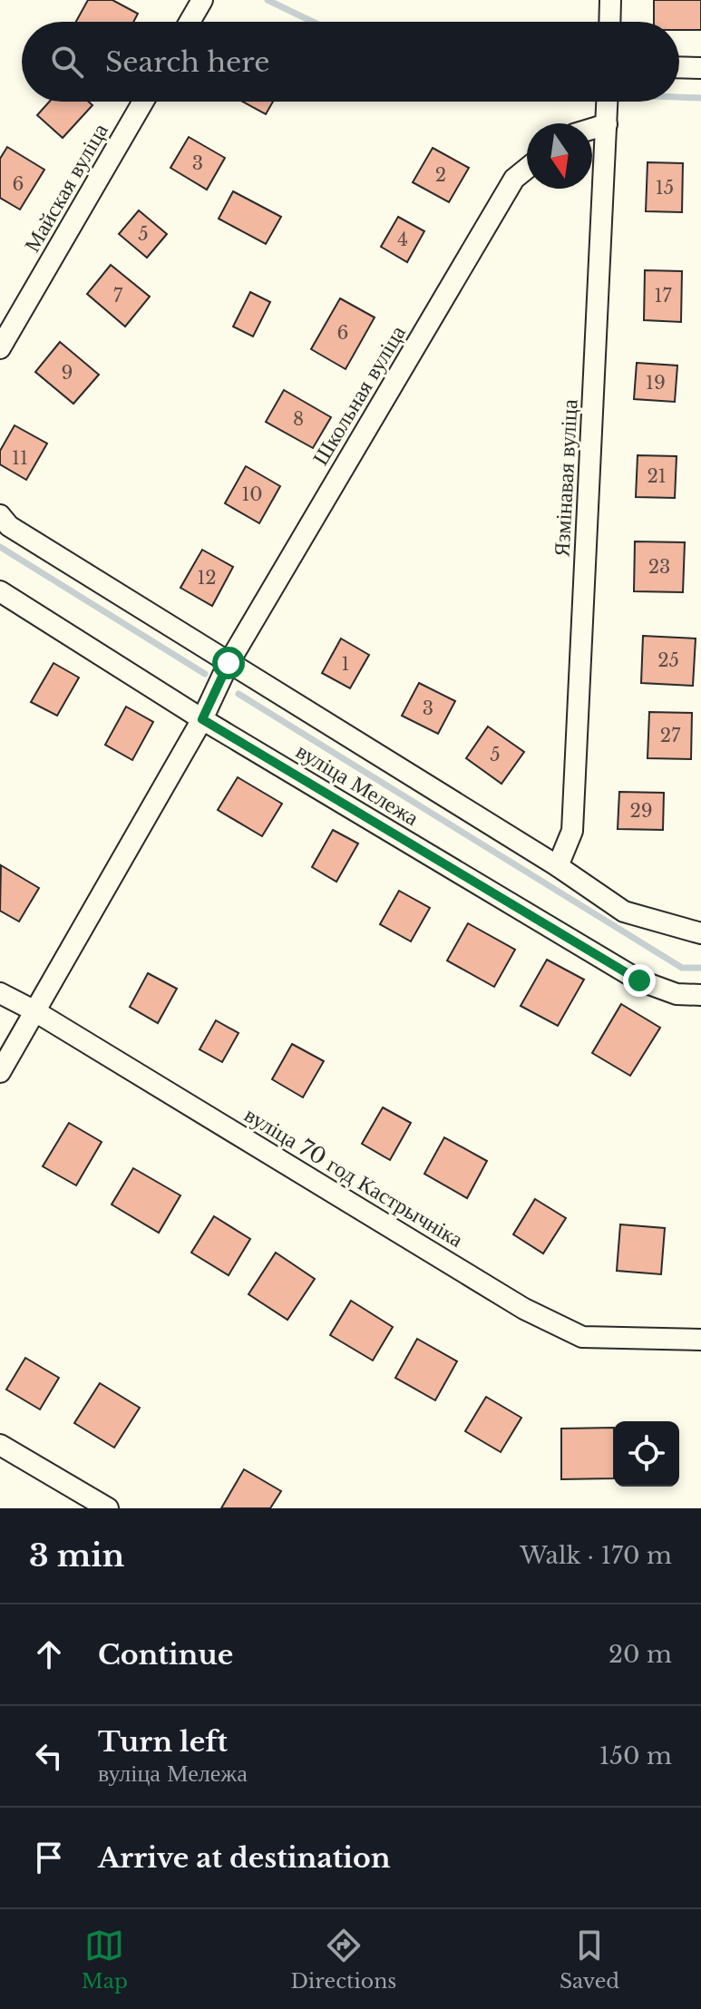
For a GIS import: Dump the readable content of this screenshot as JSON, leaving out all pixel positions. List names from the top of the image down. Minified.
{"streets":{"street":["Майская вуліца","Школьная вуліца","Язмінавая вуліца","вуліца Мележа","вуліца 70 год Кастрычніка"]},"crossings":[["Школьная вуліца","вуліца Мележа"],["Школьная вуліца","вуліца 70 год Кастрычніка"]],"house_numbers":["3","2","6","15","5","4","7","17","6","9","19","8","11","21","10","23","12","25","1","3","27","5","29"],"north":"bottom","page":{"search":"Search here","heading":["3 min","Walk · 170 m"],"list":[["Continue","20 m"],["Turn left","вуліца Мележа","150 m"],"Arrive at destination"],"nav":["Map","Directions","Saved"]}}
